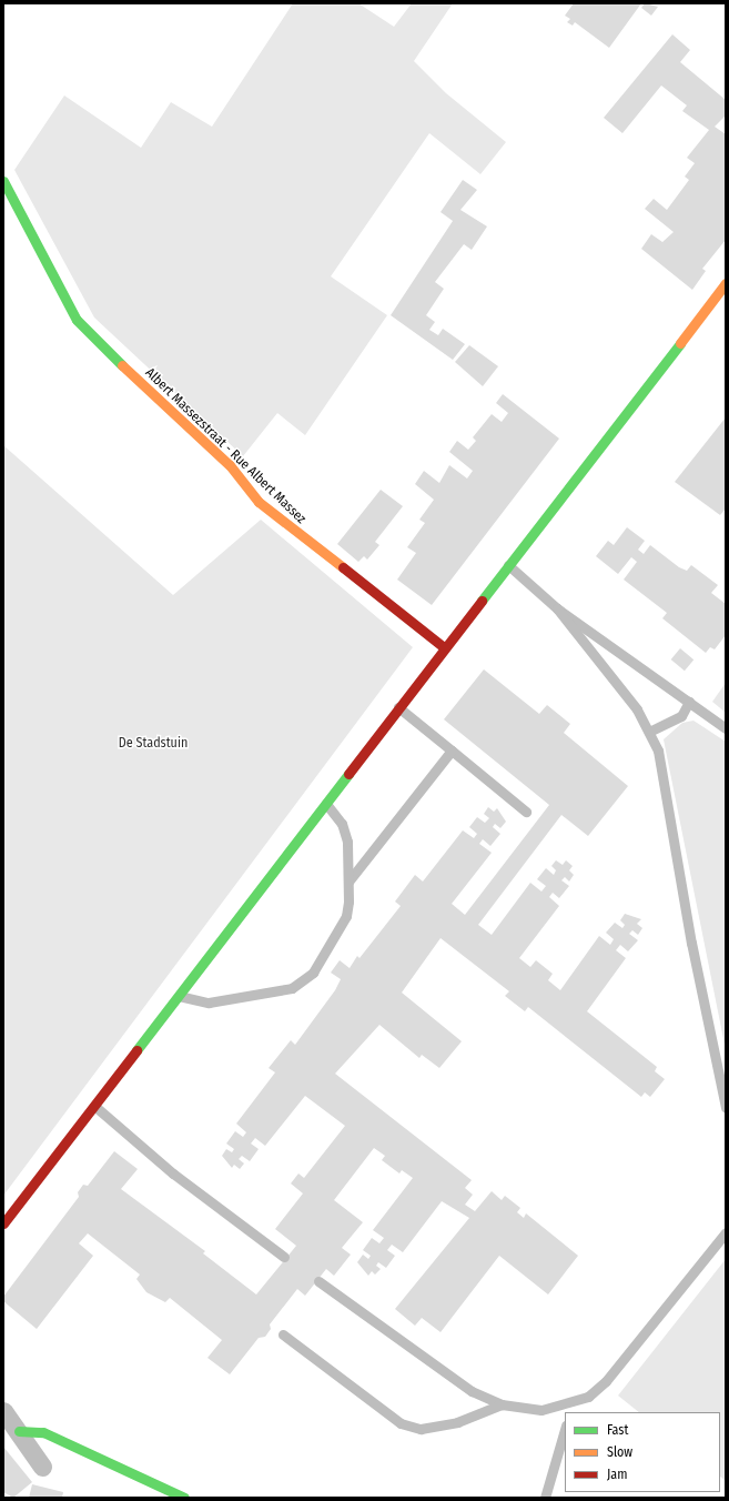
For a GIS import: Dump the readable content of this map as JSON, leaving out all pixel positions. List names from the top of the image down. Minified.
{"streets":{"street":["Albert Massezstraat - Rue Albert Massez"]},"parks":["De Stadstuin"],"legend":["Fast","Slow","Jam"]}
